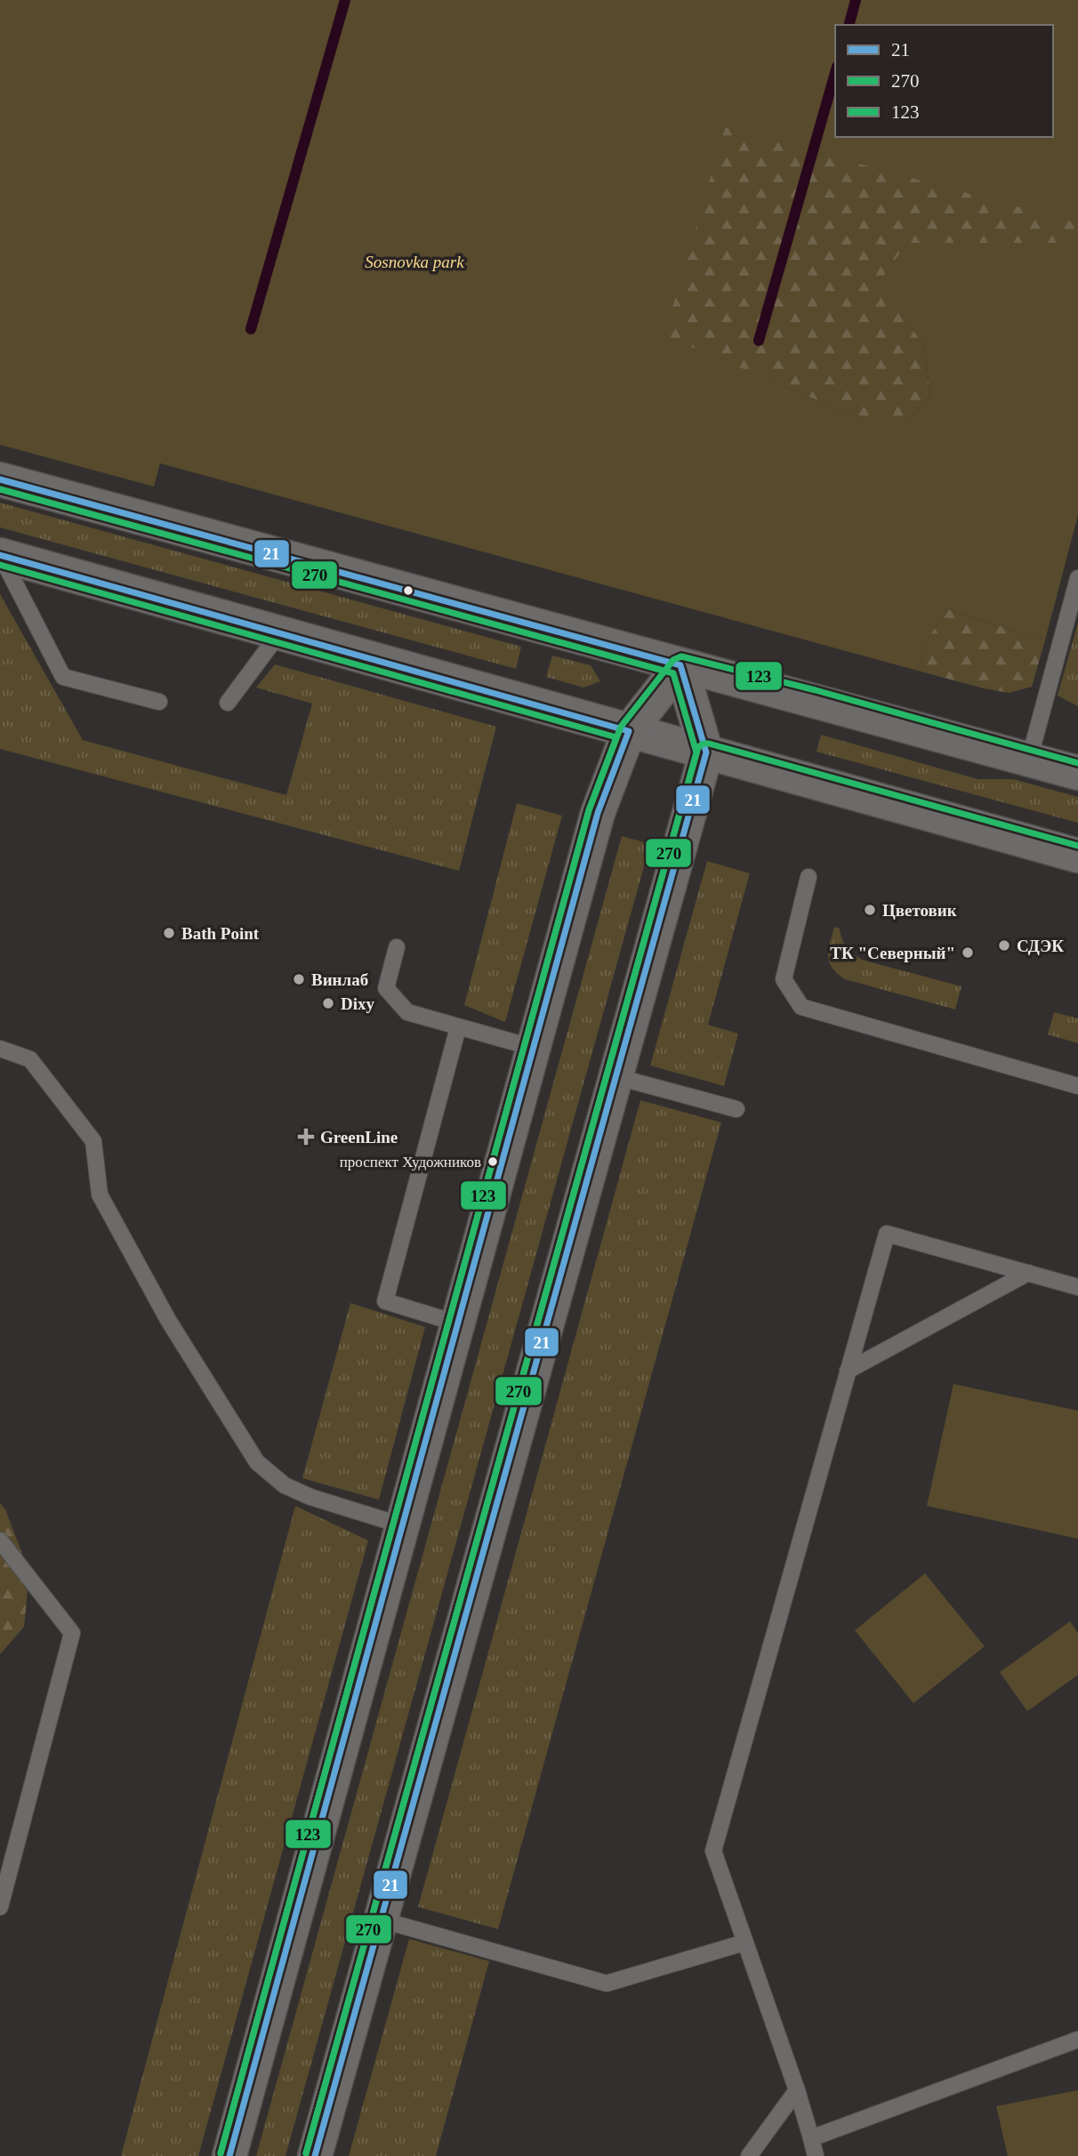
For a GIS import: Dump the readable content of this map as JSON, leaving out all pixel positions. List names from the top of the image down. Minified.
{"parks":["Sosnovka park"],"places":{"other":["Цветовик","Bath Point","СДЭК","ТК \"Северный\"","Винлаб","Dixy","проспект Художников"],"health":["GreenLine"]},"lines":["transit line 21","transit line 270","transit line 123"],"legend":["21","270","123"]}
